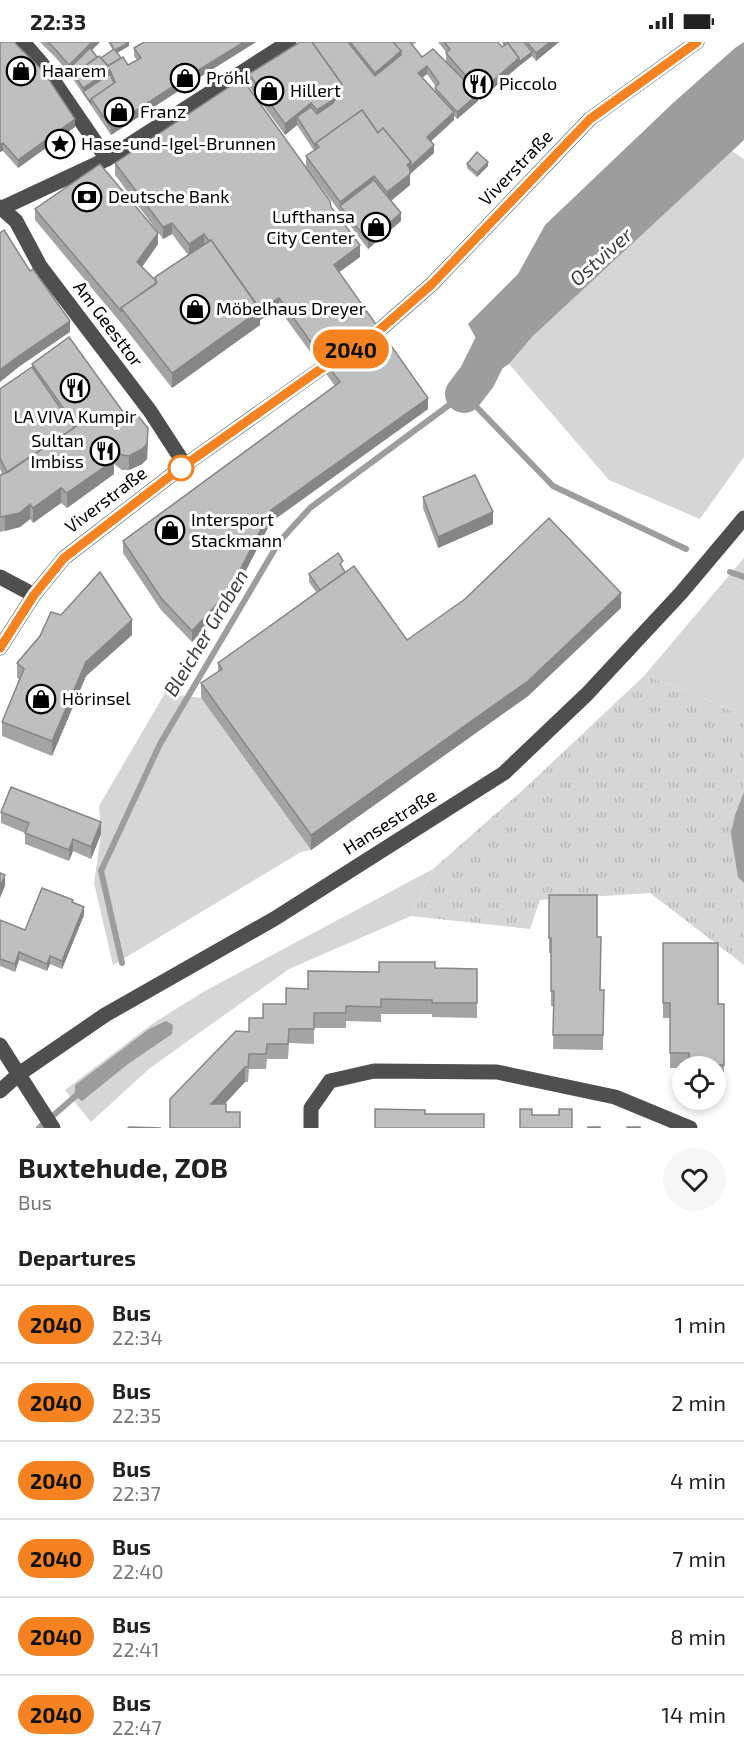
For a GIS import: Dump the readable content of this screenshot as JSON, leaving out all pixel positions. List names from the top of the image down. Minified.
{"streets":{"street":["Viverstraße","Am Geesttor","Hansestraße"]},"crossings":[["Viverstraße","Am Geesttor"]],"water":["Ostviver","Bleicher Graben"],"places":{"shop":["Haarem","Pröhl","Hillert","Franz","Lufthansa City Center","Möbelhaus Dreyer","Intersport Stackmann","Hörinsel"],"restaurant":["Piccolo","LA VIVA Kumpir","Sultan Imbiss"],"place":["Hase-und-Igel-Brunnen"],"bank":["Deutsche Bank"]},"lines":["bus line 2040"],"page":{"status":"22:33","on_map":"2040","heading":[["Buxtehude, ZOB","Bus"],"Departures"],"list":[{"mark":"2040","name":"Bus","note":"22:34","value":"1 min"},{"mark":"2040","name":"Bus","note":"22:35","value":"2 min"},{"mark":"2040","name":"Bus","note":"22:37","value":"4 min"},{"mark":"2040","name":"Bus","note":"22:40","value":"7 min"},{"mark":"2040","name":"Bus","note":"22:41","value":"8 min"},{"mark":"2040","name":"Bus","note":"22:47","value":"14 min"}]}}
